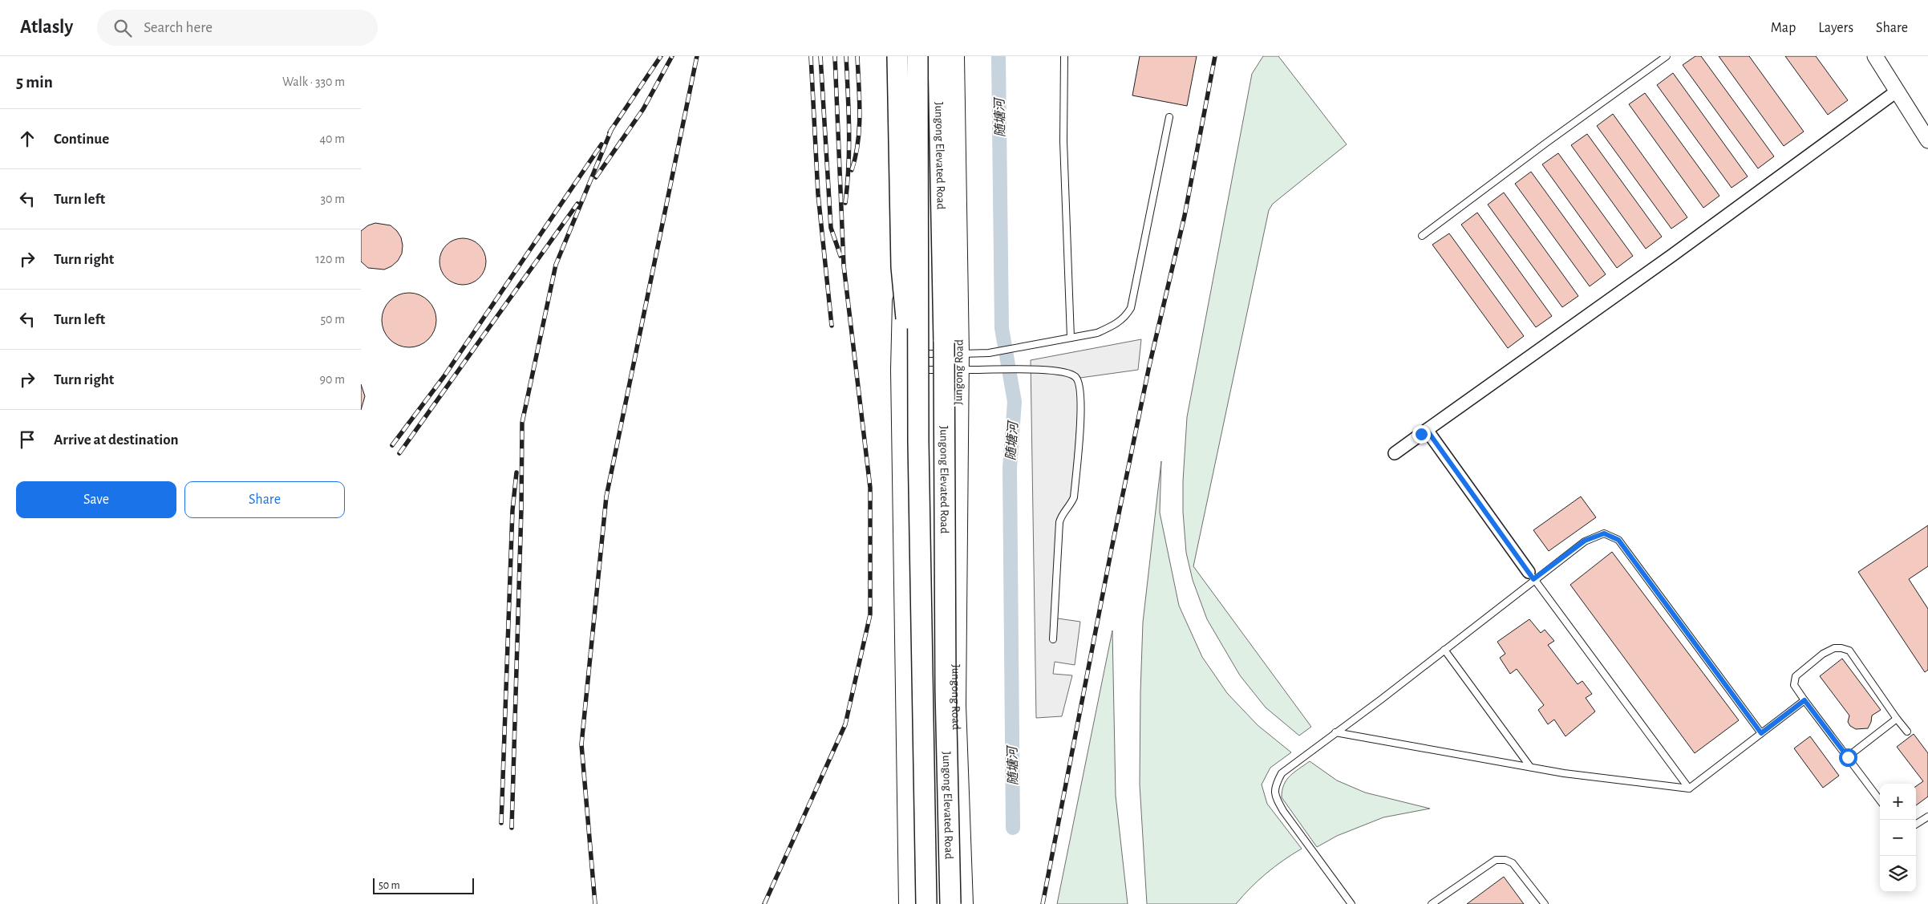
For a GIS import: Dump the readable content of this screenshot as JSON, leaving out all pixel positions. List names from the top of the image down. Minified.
{"streets":{"highway":["Jungong Elevated Road"],"main road":["Jungong Road"]},"water":["随塘河"],"scale_bar":"50 m","page":{"header":"Atlasly","search":"Search here","nav":["Map","Layers","Share"],"heading":["5 min","Walk · 330 m"],"list":[["Continue","40 m"],["Turn left","30 m"],["Turn right","120 m"],["Turn left","50 m"],["Turn right","90 m"],"Arrive at destination"],"buttons":["Save","Share"],"map_buttons":["+","−"],"scale":"50 m"}}
